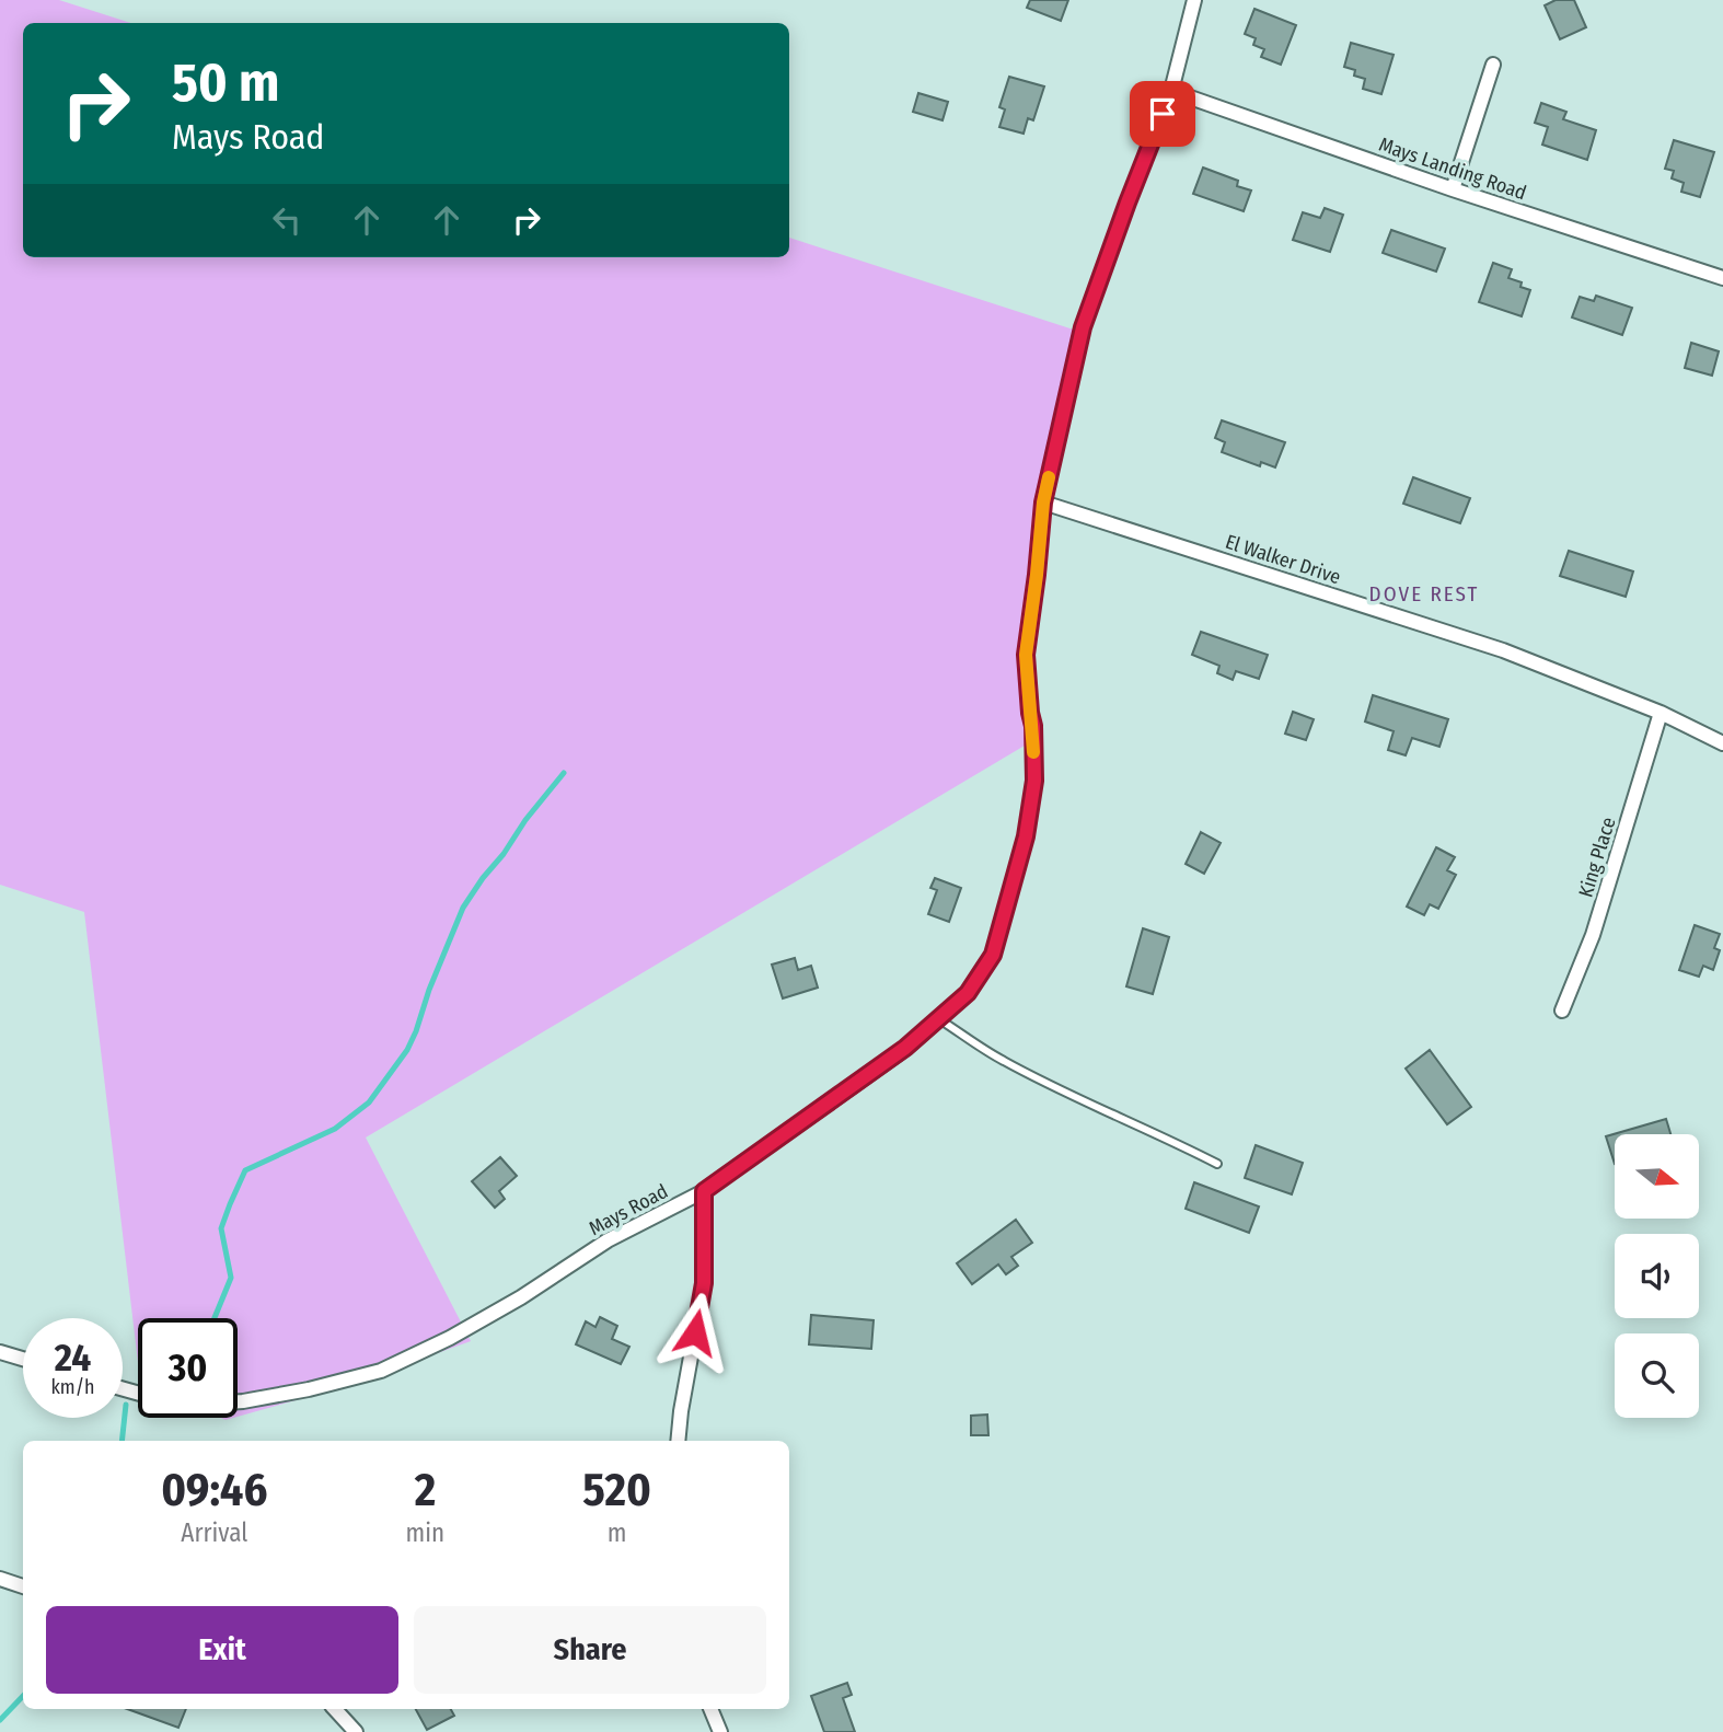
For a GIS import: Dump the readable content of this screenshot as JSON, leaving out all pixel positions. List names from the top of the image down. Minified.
{"streets":{"street":["Mays Landing Road","El Walker Drive","King Place","Mays Road"]},"crossings":[["Mays Landing Road","Mays Road"],["El Walker Drive","King Place"],["El Walker Drive","Mays Road"]],"districts":["DOVE REST"],"north":"right","page":{"turn":["50 m","Mays Road"],"speed":"24 km/h","limit":"30","eta":["09:46","Arrival","2","min","520","m"],"buttons":["Exit","Share"]}}
